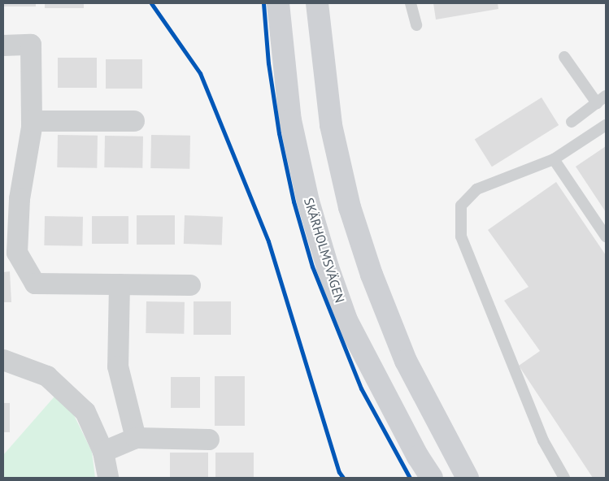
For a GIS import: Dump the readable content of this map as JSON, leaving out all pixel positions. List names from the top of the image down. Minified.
{"streets":{"main road":["SKÄRHOLMSVÄGEN"]}}
